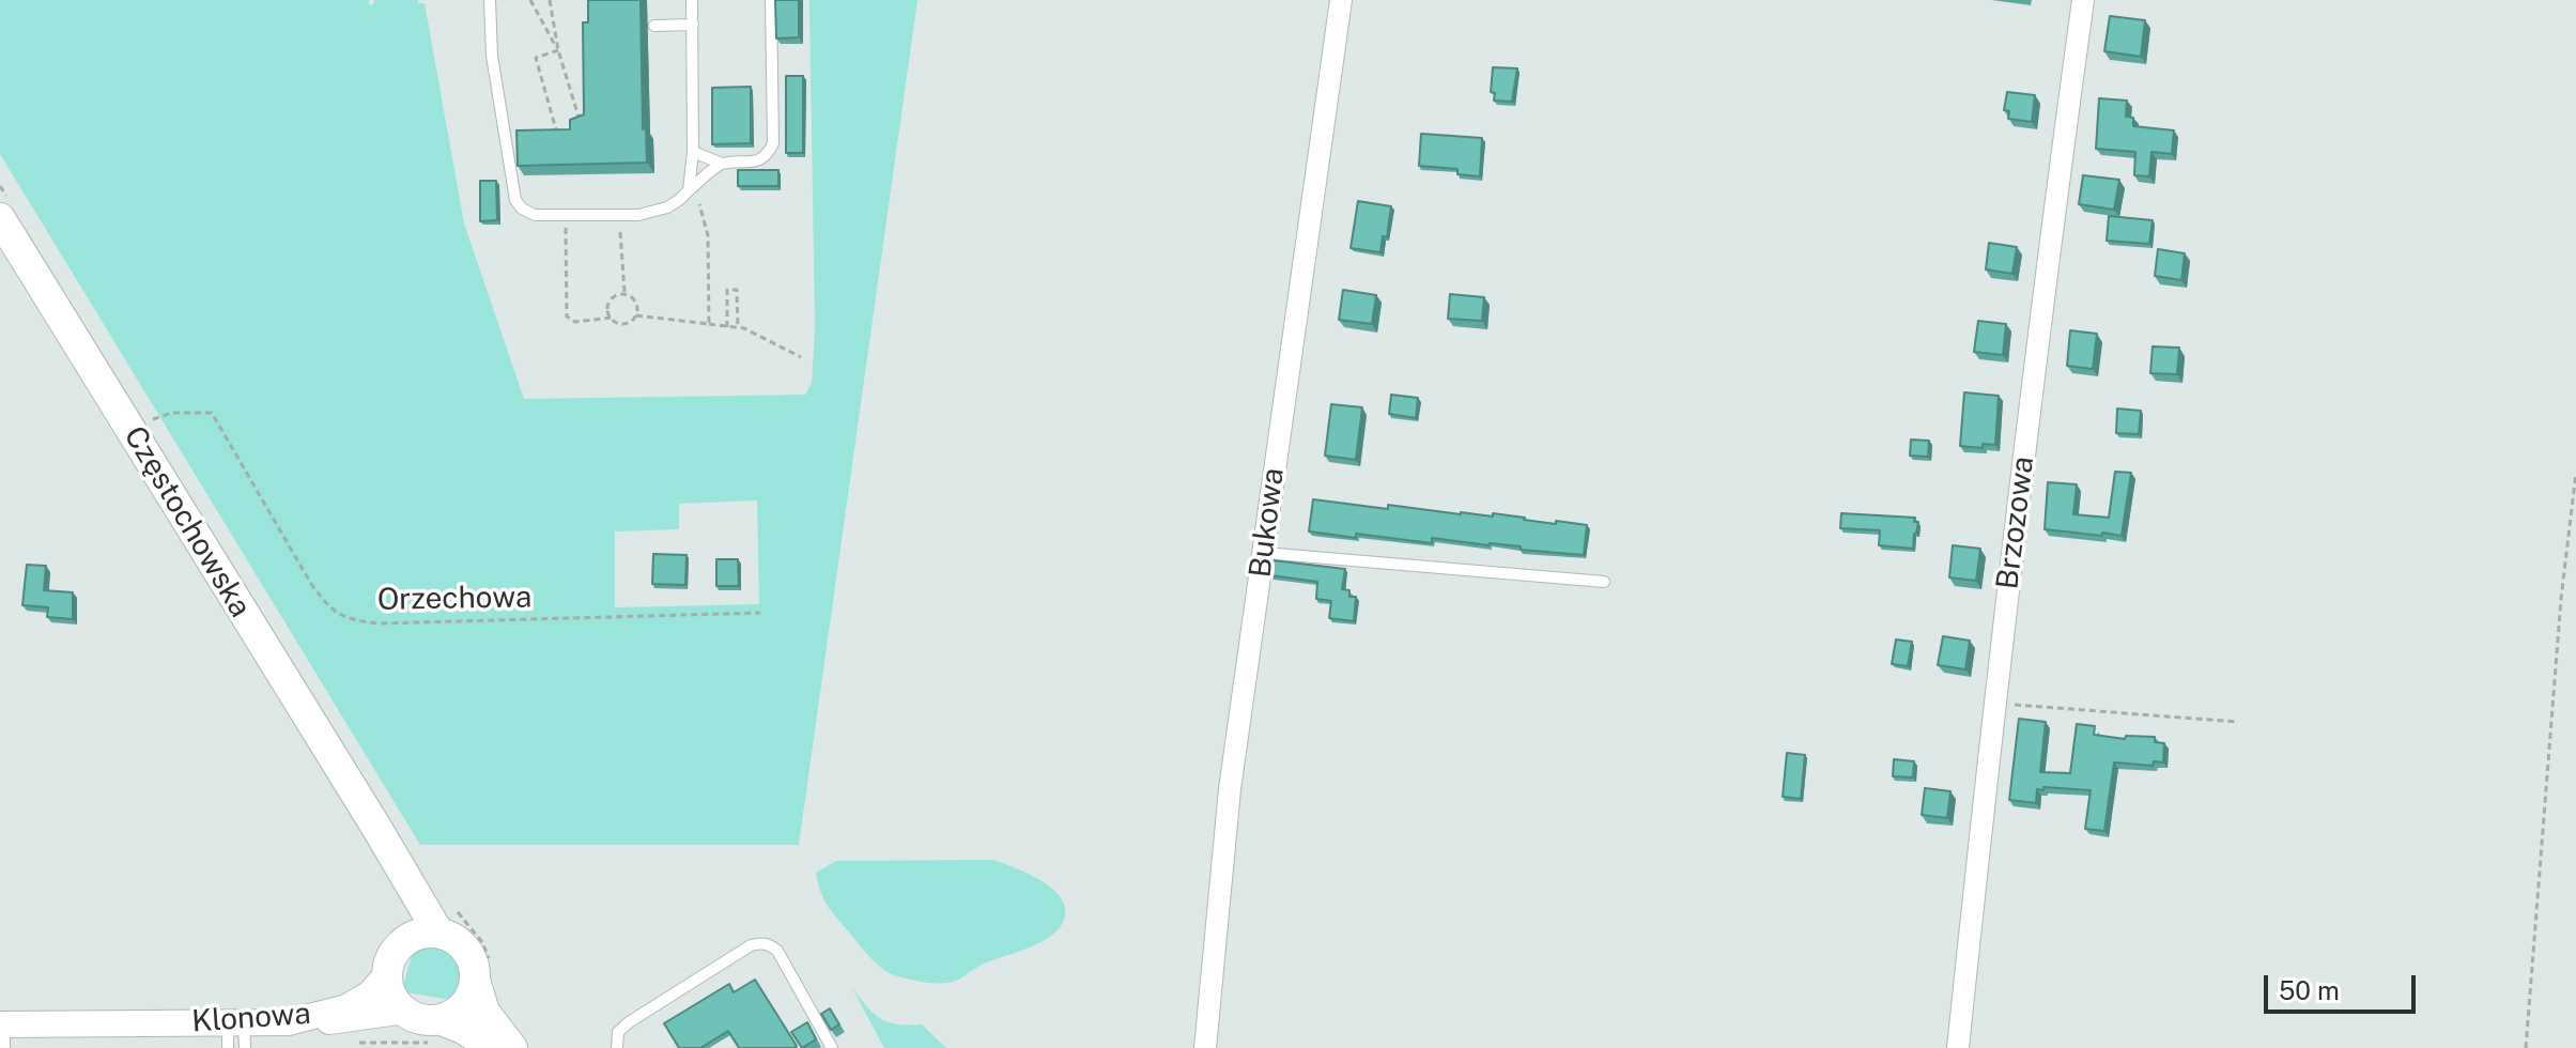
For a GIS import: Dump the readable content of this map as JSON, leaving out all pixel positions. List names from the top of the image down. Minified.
{"streets":{"main road":["Częstochowska"],"street":["Bukowa","Brzozowa","Klonowa"],"path":["Orzechowa"]},"crossings":[["Częstochowska","Orzechowa"],["Częstochowska","Klonowa"]],"scale_bar":"50 m"}
